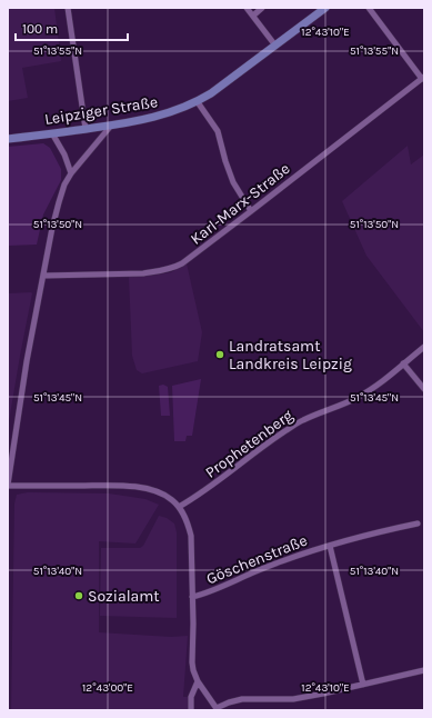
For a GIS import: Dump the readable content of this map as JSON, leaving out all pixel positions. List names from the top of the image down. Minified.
{"streets":{"main road":["Leipziger Straße"],"street":["Karl-Marx-Straße","Prophetenberg","Göschenstraße"]},"places":["Landratsamt Landkreis Leipzig","Sozialamt"],"scale_bar":"100 m","coordinates":["12°43'10\"E","51°13'55\"N","51°13'50\"N","51°13'45\"N","51°13'40\"N","12°43'00\"E"]}
